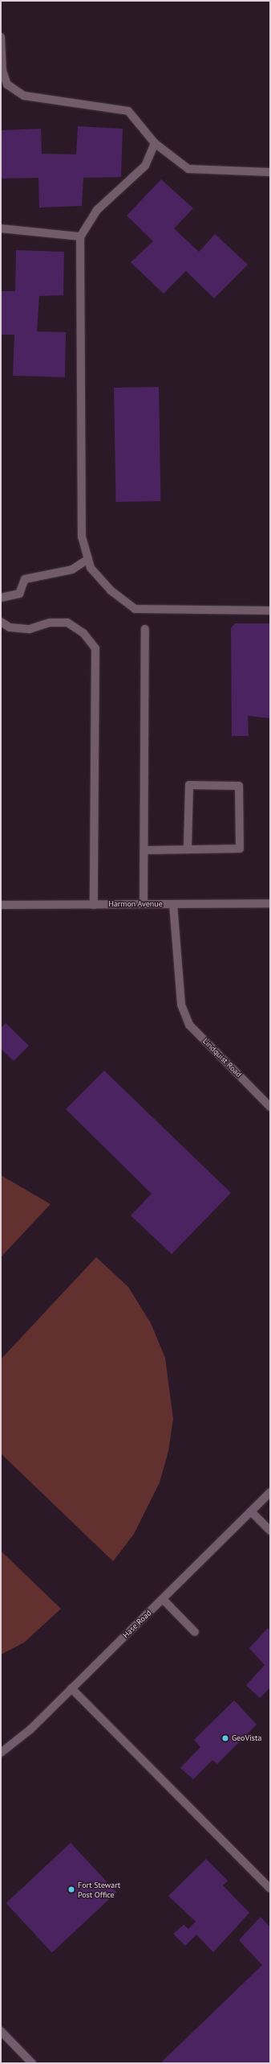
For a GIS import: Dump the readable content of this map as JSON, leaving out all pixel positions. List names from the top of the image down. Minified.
{"streets":{"street":["Harmon Avenue","Lindquist Road","Hase Road"]},"crossings":[["Harmon Avenue","Lindquist Road"]],"places":["GeoVista","Fort Stewart Post Office"]}
